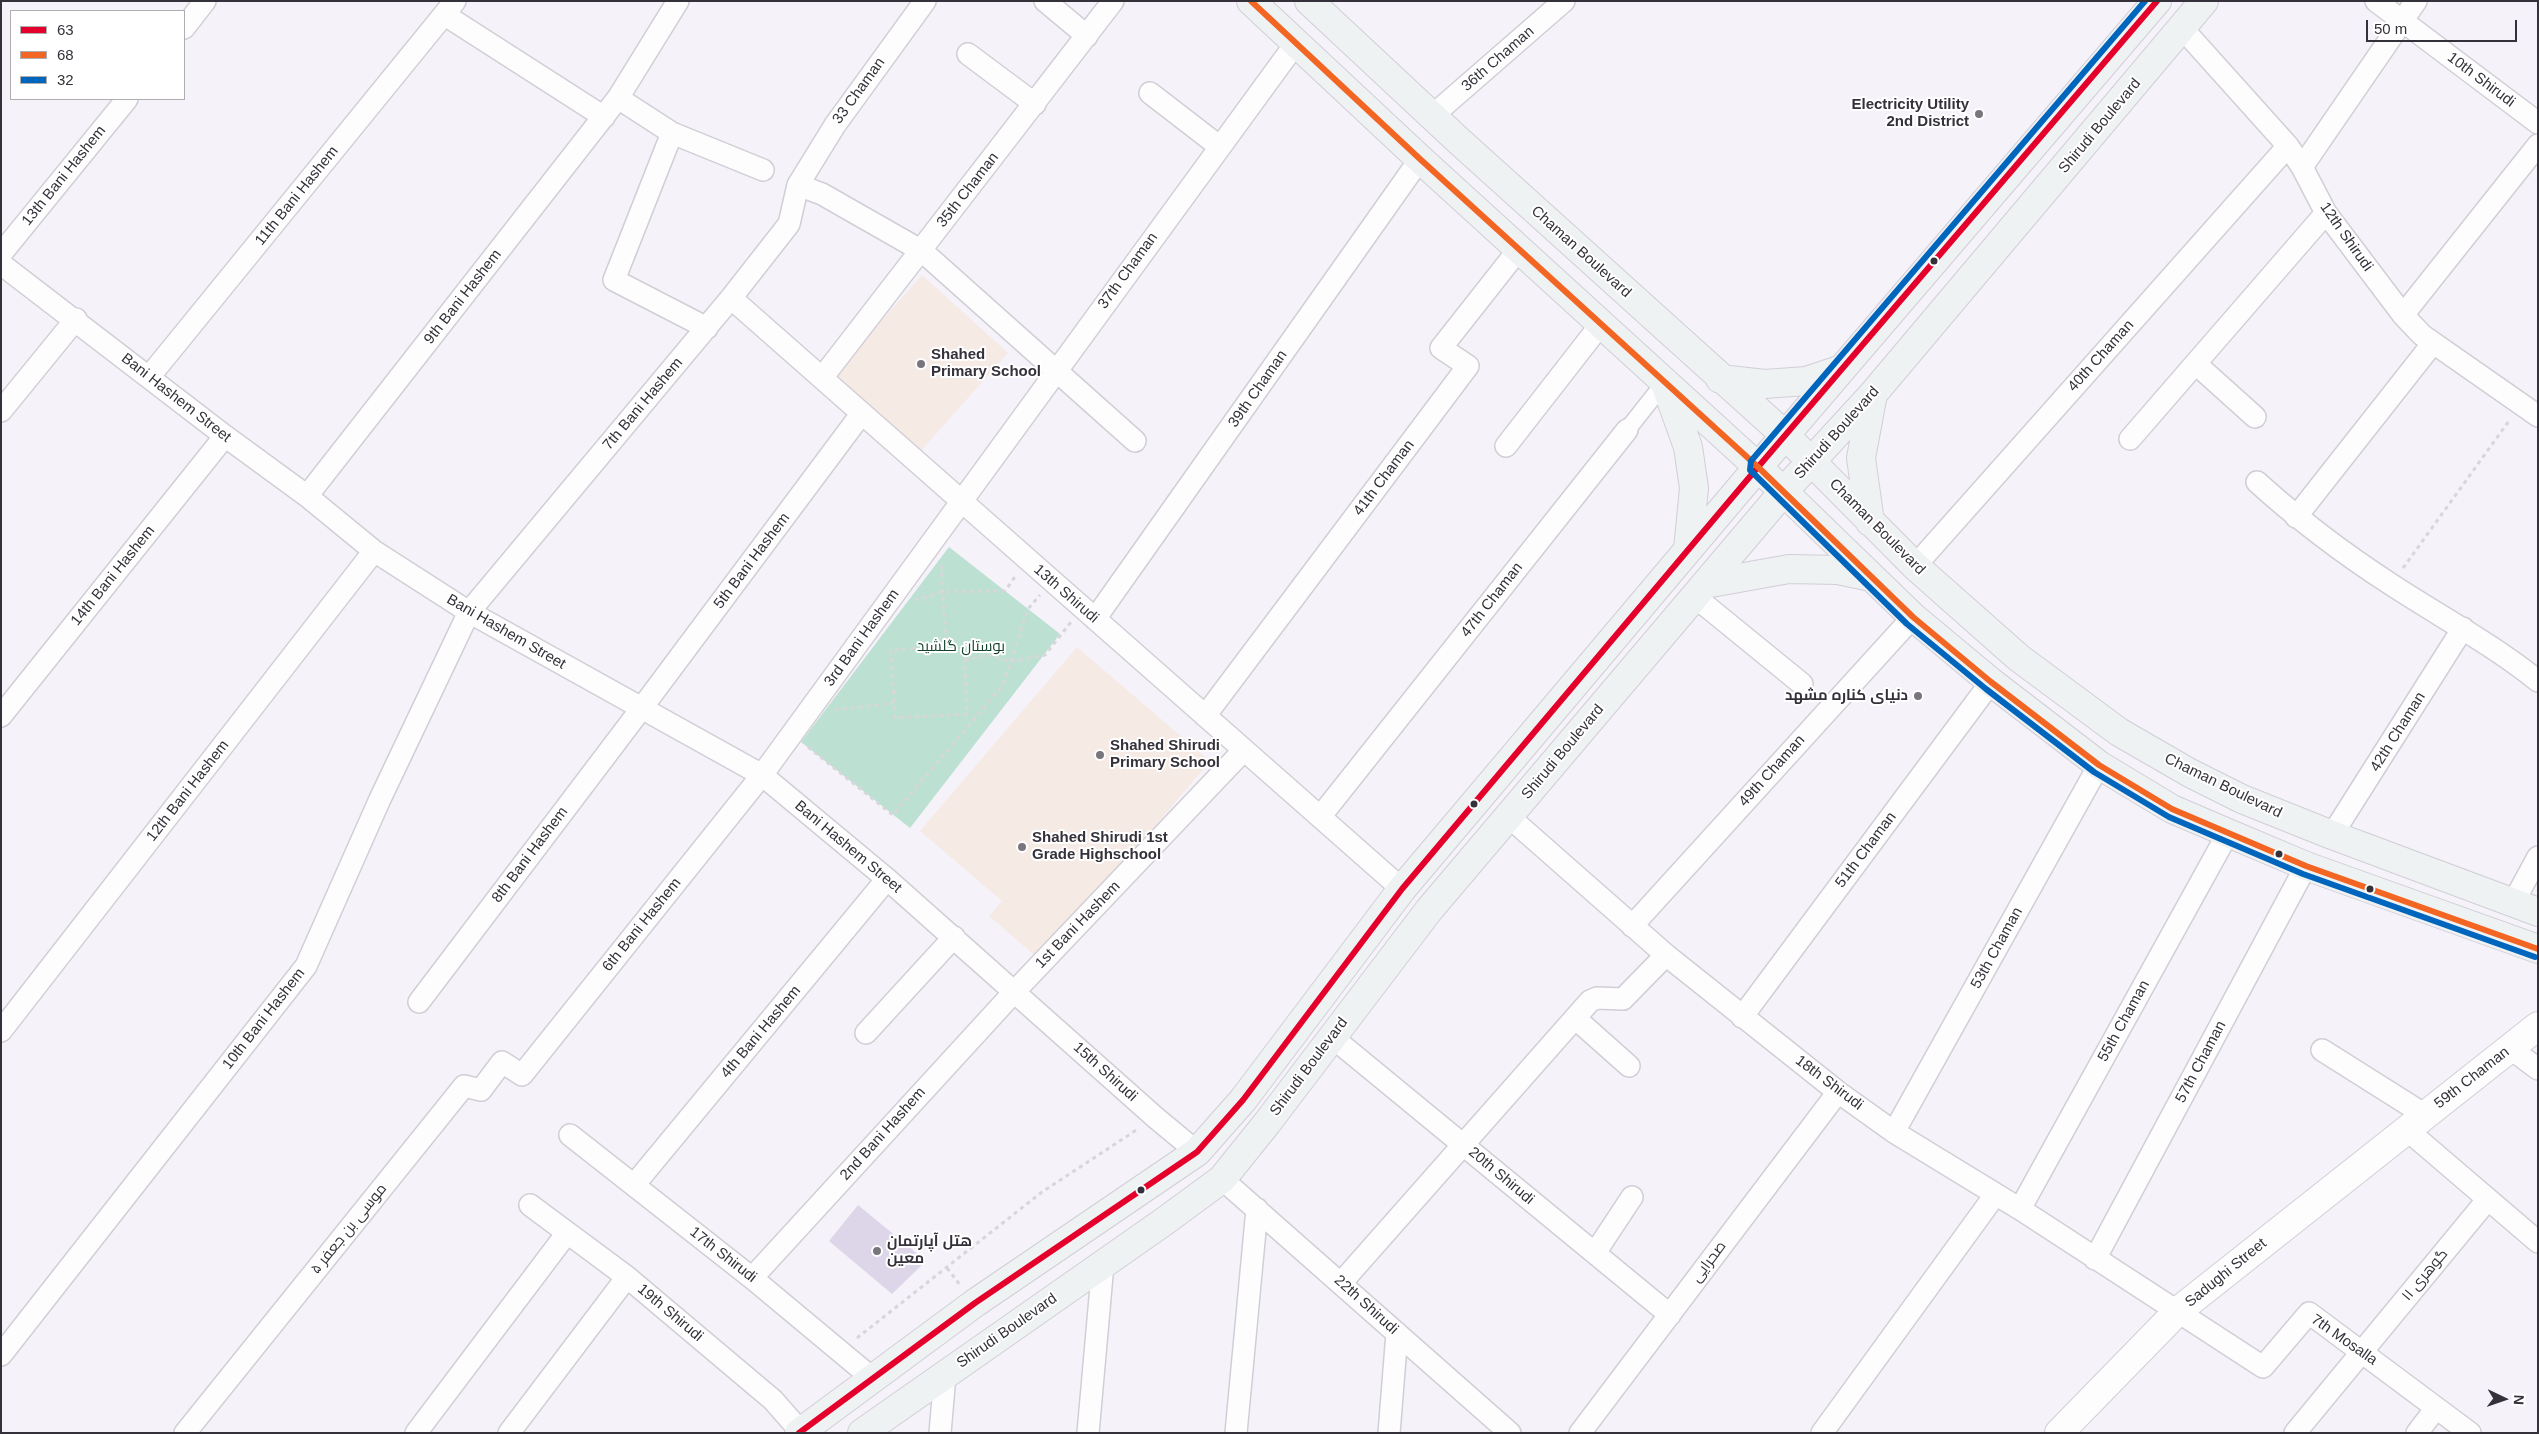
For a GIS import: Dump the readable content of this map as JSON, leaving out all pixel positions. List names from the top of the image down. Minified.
{"streets":{"main road":["Shirudi Boulevard","Chaman Boulevard"],"street":["36th Chaman","10th Shirudi","33 Chaman","13th Bani Hashem","35th Chaman","11th Bani Hashem","12th Shirudi","37th Chaman","9th Bani Hashem","40th Chaman","39th Chaman","Bani Hashem Street","7th Bani Hashem","41th Chaman","5th Bani Hashem","14th Bani Hashem","13th Shirudi","47th Chaman","3rd Bani Hashem","42th Chaman","49th Chaman","12th Bani Hashem","51th Chaman","8th Bani Hashem","6th Bani Hashem","1st Bani Hashem","53th Chaman","10th Bani Hashem","55th Chaman","4th Bani Hashem","57th Chaman","15th Shirudi","59th Chaman","18th Shirudi","2nd Bani Hashem","20th Shirudi","موسی بن جعفر ۵","17th Shirudi","صحرایی","Sadughi Street","گوهری ۱۱","22th Shirudi","19th Shirudi","7th Mosalla"]},"crossings":[["36th Chaman","Chaman Boulevard"],["33 Chaman","7th Bani Hashem"],["Shirudi Boulevard","12th Shirudi"],["Shirudi Boulevard","Chaman Boulevard"],["Shirudi Boulevard","18th Shirudi"],["Shirudi Boulevard","20th Shirudi"],["Shirudi Boulevard","22th Shirudi"],["35th Chaman","13th Shirudi"],["11th Bani Hashem","Bani Hashem Street"],["12th Shirudi","40th Chaman"],["Chaman Boulevard","40th Chaman"],["Chaman Boulevard","42th Chaman"],["37th Chaman","13th Shirudi"],["37th Chaman","3rd Bani Hashem"],["9th Bani Hashem","Bani Hashem Street"],["39th Chaman","13th Shirudi"],["Bani Hashem Street","7th Bani Hashem"],["Bani Hashem Street","5th Bani Hashem"],["Bani Hashem Street","14th Bani Hashem"],["Bani Hashem Street","3rd Bani Hashem"],["Bani Hashem Street","12th Bani Hashem"],["Bani Hashem Street","8th Bani Hashem"],["Bani Hashem Street","6th Bani Hashem"],["Bani Hashem Street","1st Bani Hashem"],["Bani Hashem Street","10th Bani Hashem"],["Bani Hashem Street","4th Bani Hashem"],["Bani Hashem Street","15th Shirudi"],["Bani Hashem Street","2nd Bani Hashem"],["7th Bani Hashem","13th Shirudi"],["7th Bani Hashem","10th Bani Hashem"],["41th Chaman","13th Shirudi"],["5th Bani Hashem","13th Shirudi"],["5th Bani Hashem","8th Bani Hashem"],["13th Shirudi","47th Chaman"],["13th Shirudi","3rd Bani Hashem"],["13th Shirudi","1st Bani Hashem"],["3rd Bani Hashem","6th Bani Hashem"],["49th Chaman","18th Shirudi"],["51th Chaman","18th Shirudi"],["6th Bani Hashem","موسی بن جعفر ۵"],["1st Bani Hashem","15th Shirudi"],["1st Bani Hashem","2nd Bani Hashem"],["53th Chaman","18th Shirudi"],["55th Chaman","18th Shirudi"],["4th Bani Hashem","17th Shirudi"],["57th Chaman","18th Shirudi"],["15th Shirudi","2nd Bani Hashem"],["59th Chaman","Sadughi Street"],["18th Shirudi","صحرایی"],["18th Shirudi","Sadughi Street"],["18th Shirudi","7th Mosalla"],["2nd Bani Hashem","17th Shirudi"],["20th Shirudi","صحرایی"],["Sadughi Street","7th Mosalla"],["گوهری ۱۱","7th Mosalla"]],"parks":["بوستان گلشید"],"places":["Electricity Utility 2nd District","Shahed Primary School","دنیای کناره مشهد","Shahed Shirudi Primary School","Shahed Shirudi 1st Grade Highschool","هتل آپارتمان معین"],"lines":["transit line 63","transit line 68","transit line 32"],"legend":["63","68","32"],"scale_bar":"50 m","north":"right"}
